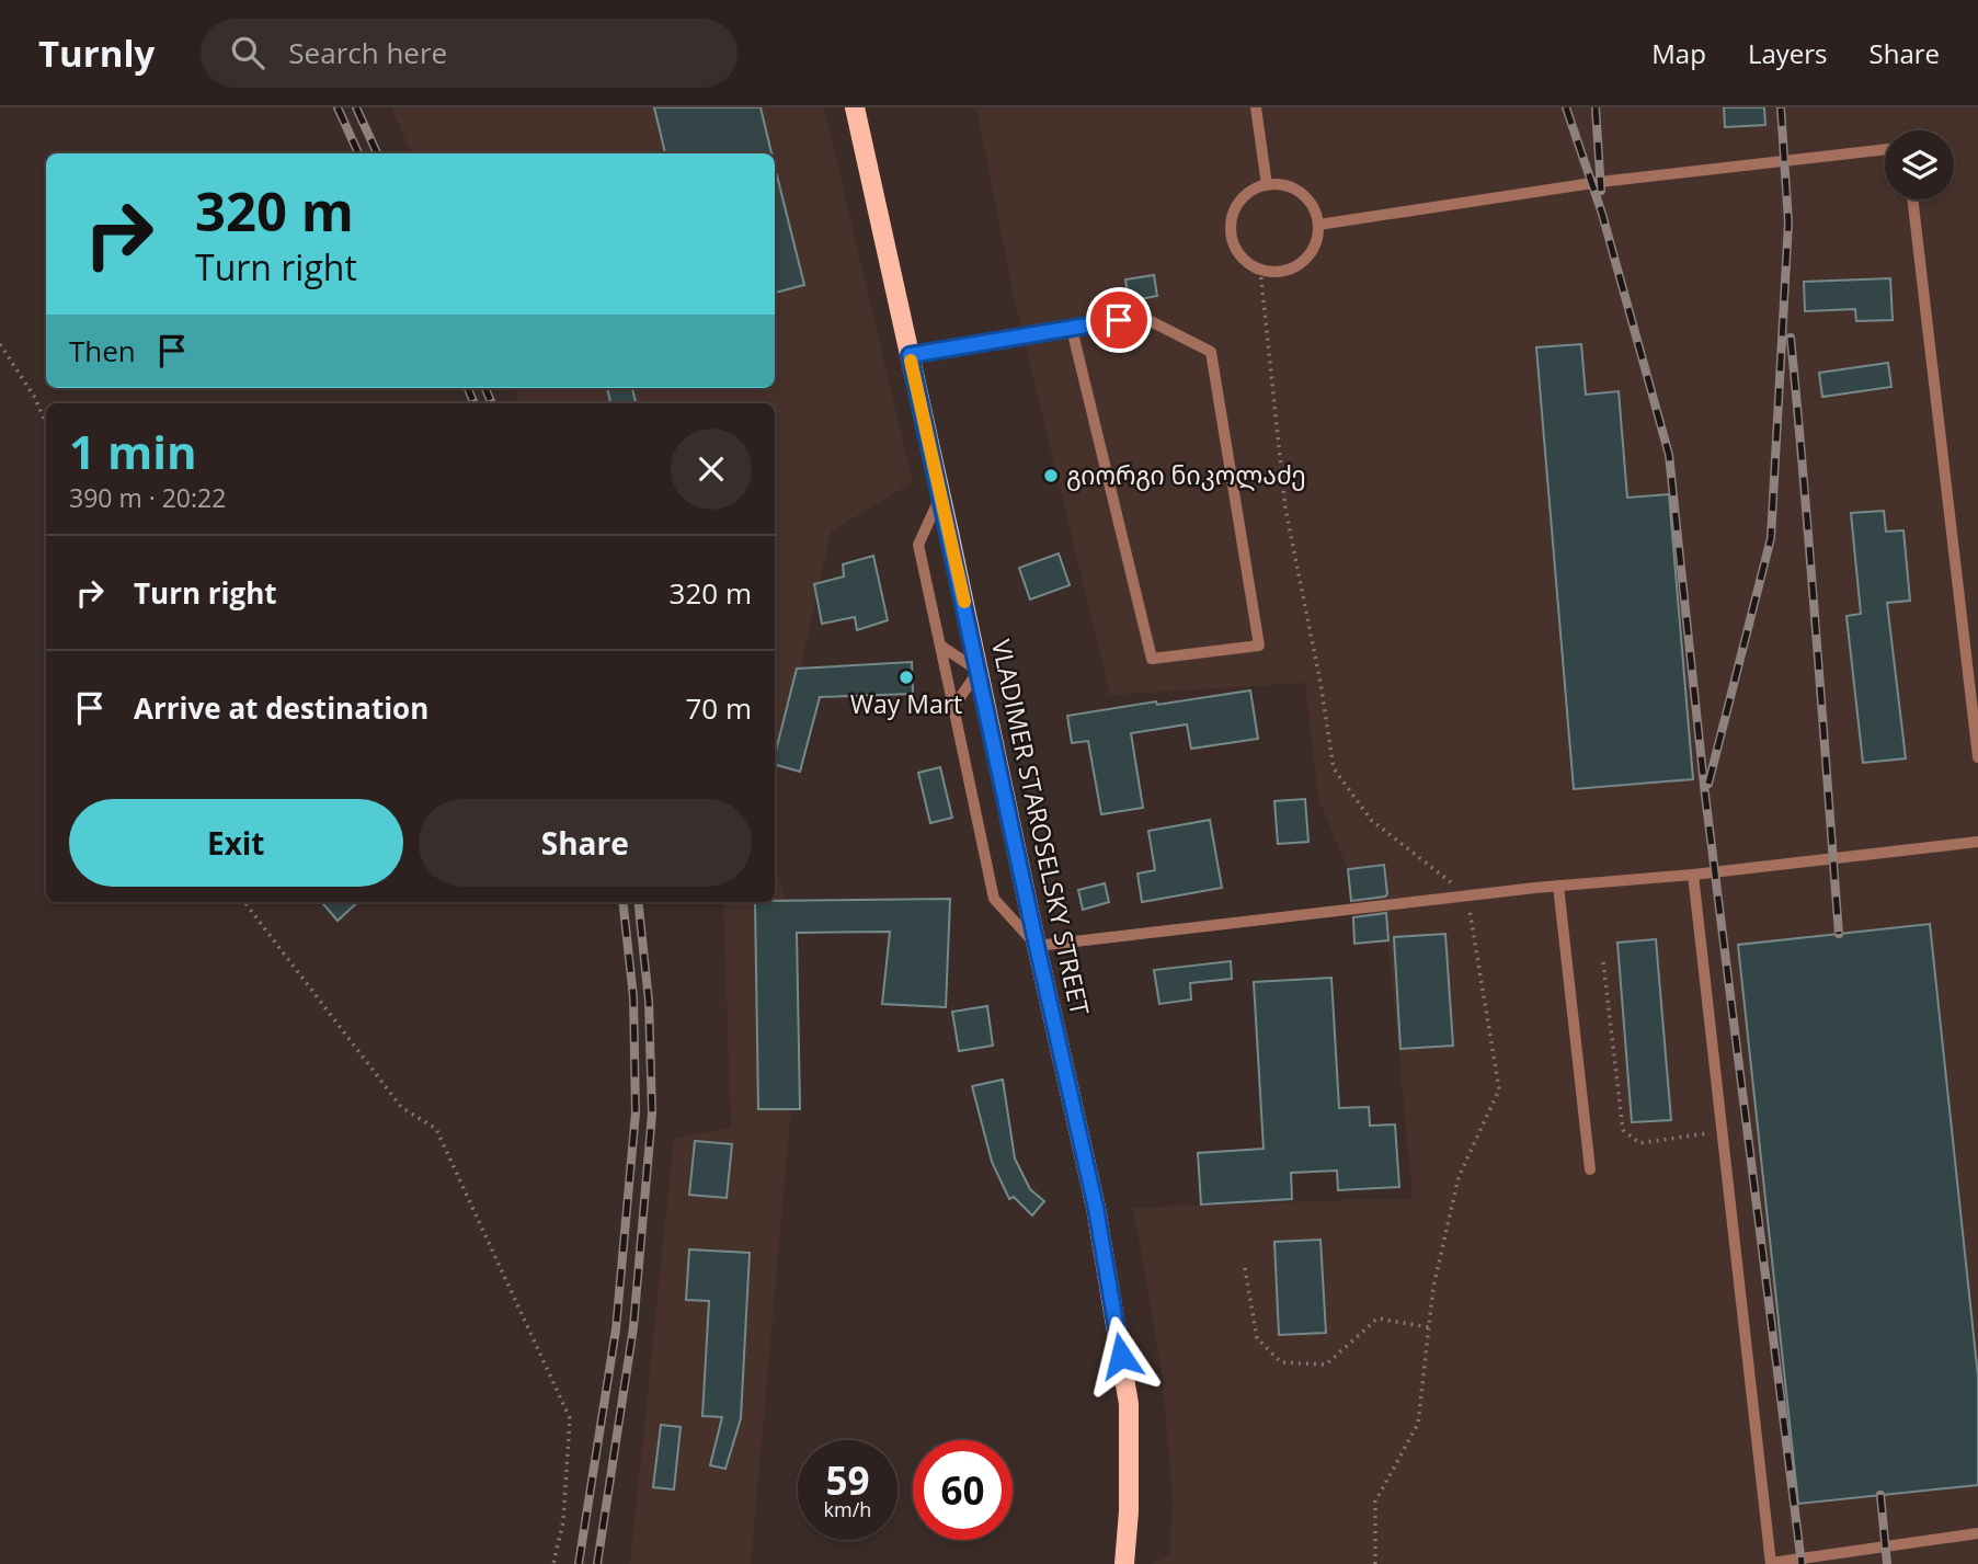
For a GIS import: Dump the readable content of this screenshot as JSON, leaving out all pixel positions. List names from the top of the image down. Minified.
{"streets":{"main road":["VLADIMER STAROSELSKY STREET"]},"places":["გიორგი ნიკოლაძე","Way Mart"],"page":{"header":"Turnly","search":"Search here","nav":["Map","Layers","Share"],"turn":["320 m","Turn right"],"then":"Then","heading":["1 min","390 m · 20:22"],"list":[{"name":"Turn right","value":"320 m"},{"name":"Arrive at destination","value":"70 m"}],"buttons":["Exit","Share"],"speed":"59 km/h","limit":"60"}}
